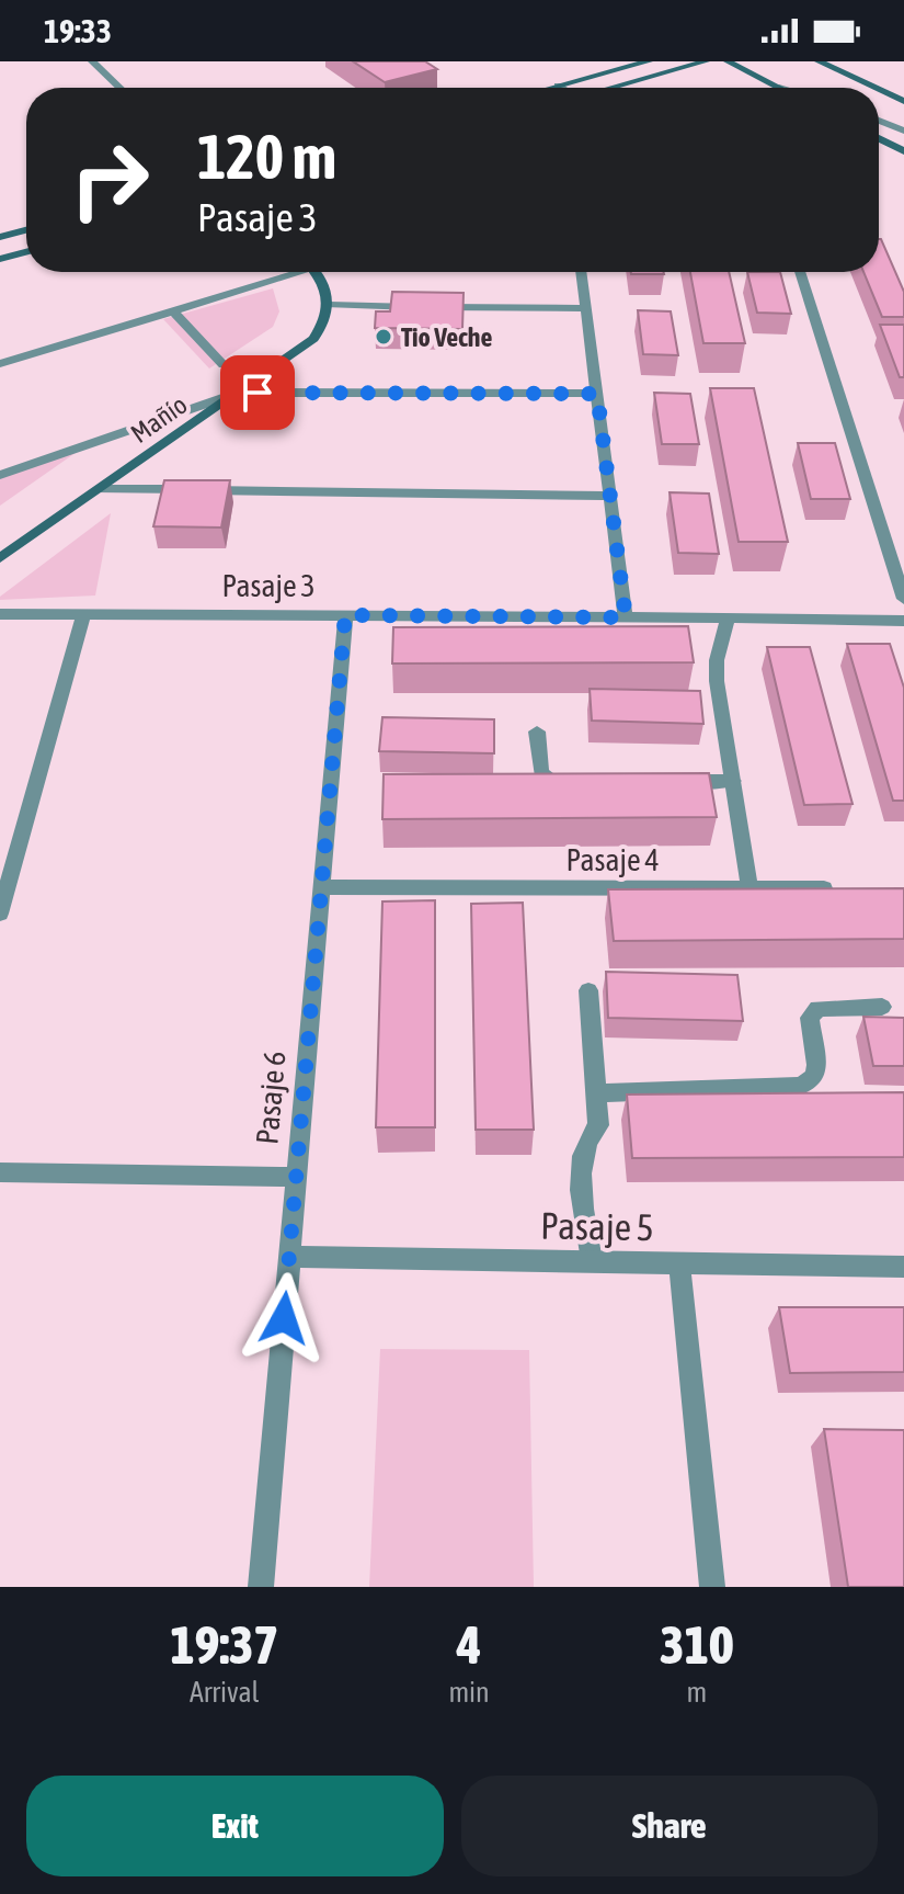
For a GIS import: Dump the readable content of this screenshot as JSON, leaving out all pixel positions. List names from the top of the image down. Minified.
{"streets":{"main road":["Mañío"],"street":["Pasaje 3","Pasaje 4","Pasaje 6","Pasaje 5"]},"crossings":[["Pasaje 3","Pasaje 6"],["Pasaje 4","Pasaje 6"],["Pasaje 6","Pasaje 5"]],"places":["Tio Veche"],"page":{"status":"19:33","turn":["120 m","Pasaje 3"],"eta":["19:37","Arrival","4","min","310","m"],"buttons":["Exit","Share"]}}
